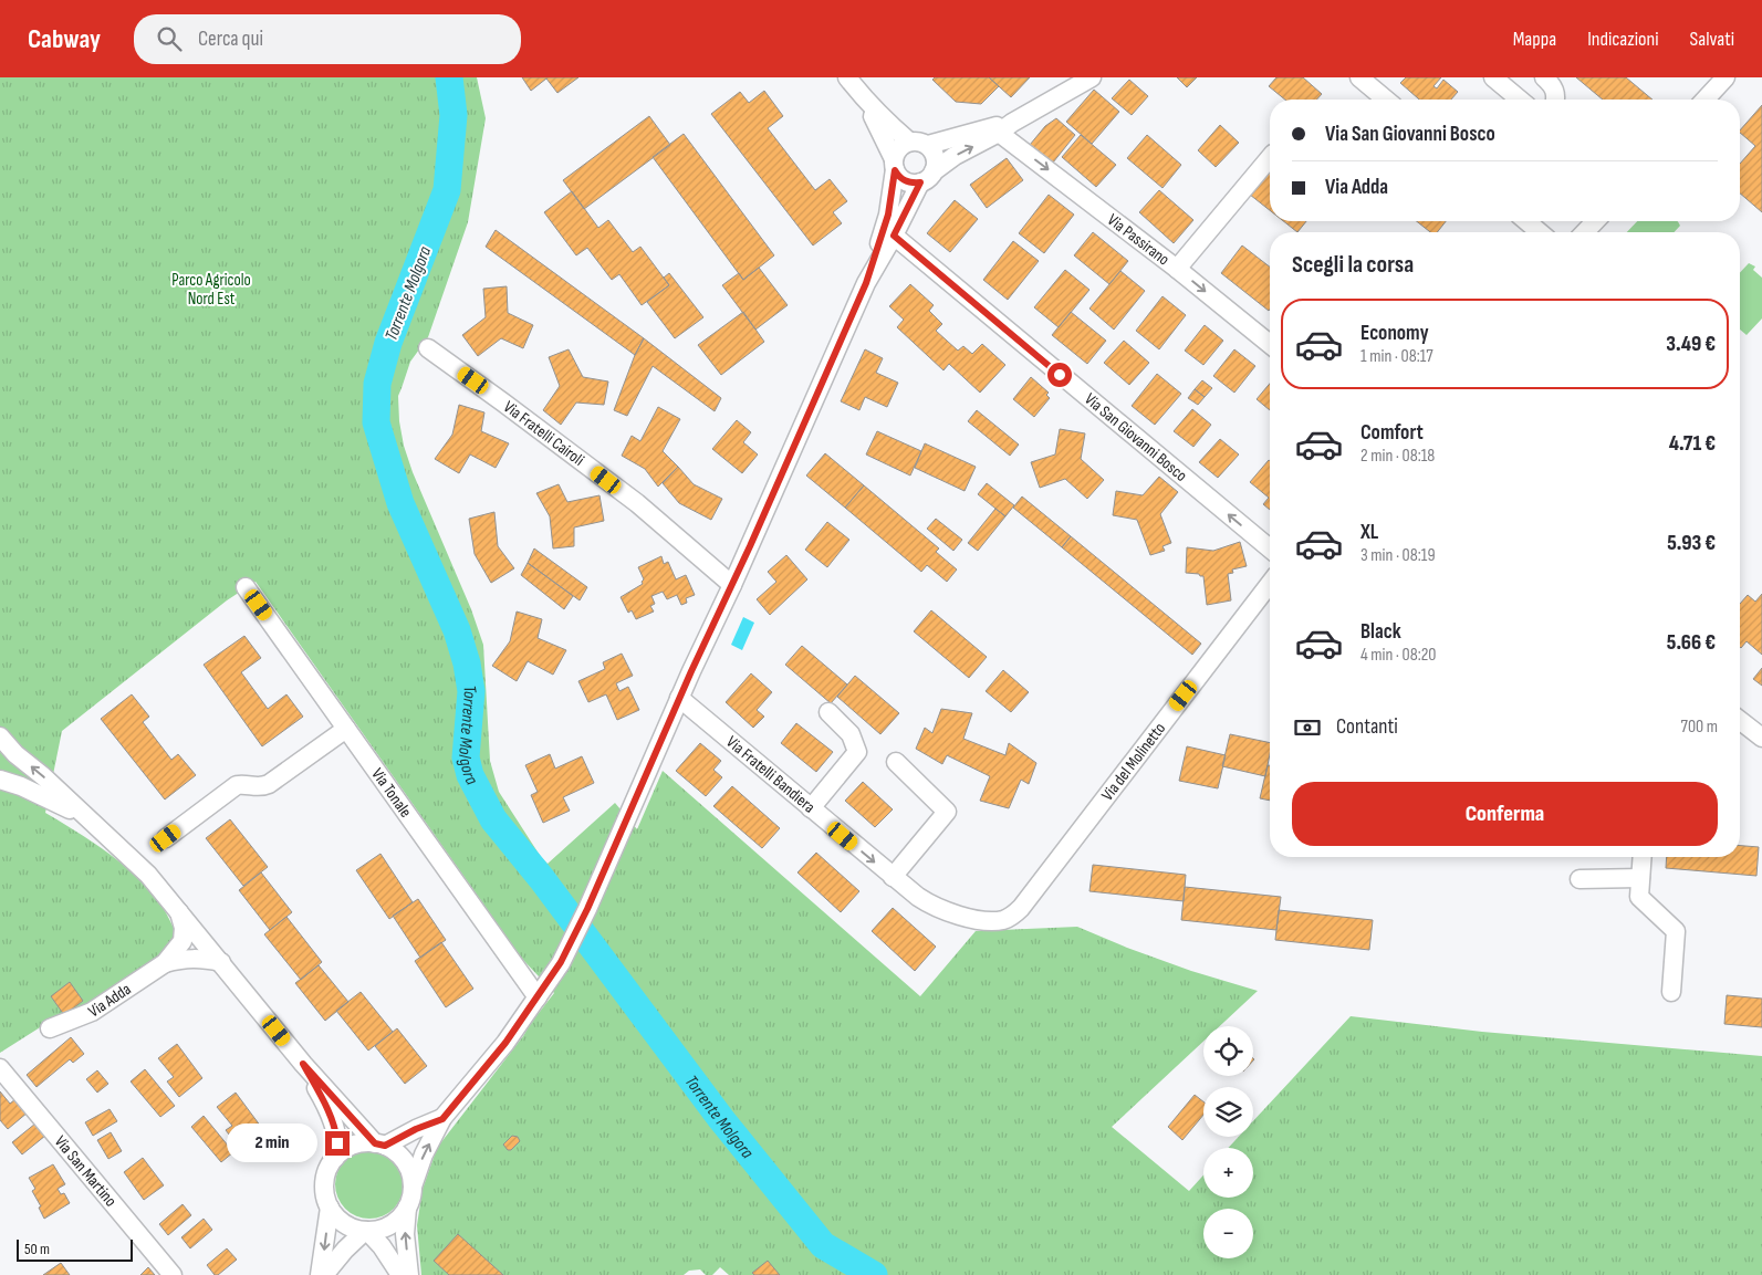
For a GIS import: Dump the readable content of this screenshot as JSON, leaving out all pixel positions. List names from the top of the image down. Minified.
{"streets":{"street":["Via Passirano","Via Fratelli Cairoli","Via San Giovanni Bosco","Via del Molinetto","Via Fratelli Bandiera","Via Tonale","Via Adda","Via San Martino"]},"crossings":[["Via del Molinetto","Via Fratelli Bandiera"]],"one_way":["Via Passirano","Via San Giovanni Bosco"],"water":["Torrente Molgora"],"parks":["Parco Agricolo Nord Est"],"scale_bar":"50 m","page":{"header":"Cabway","search":"Cerca qui","nav":["Mappa","Indicazioni","Salvati"],"banner":["Via San Giovanni Bosco","Via Adda"],"heading":"Scegli la corsa","list":[{"name":"Economy","note":"1 min · 08:17","value":"3.49 €"},{"name":"Comfort","note":"2 min · 08:18","value":"4.71 €"},{"name":"XL","note":"3 min · 08:19","value":"5.93 €"},{"name":"Black","note":"4 min · 08:20","value":"5.66 €"}],"pay":["Contanti","700 m"],"buttons":"Conferma","map_buttons":["+","−"],"bubble":"2 min","scale":"50 m"}}
